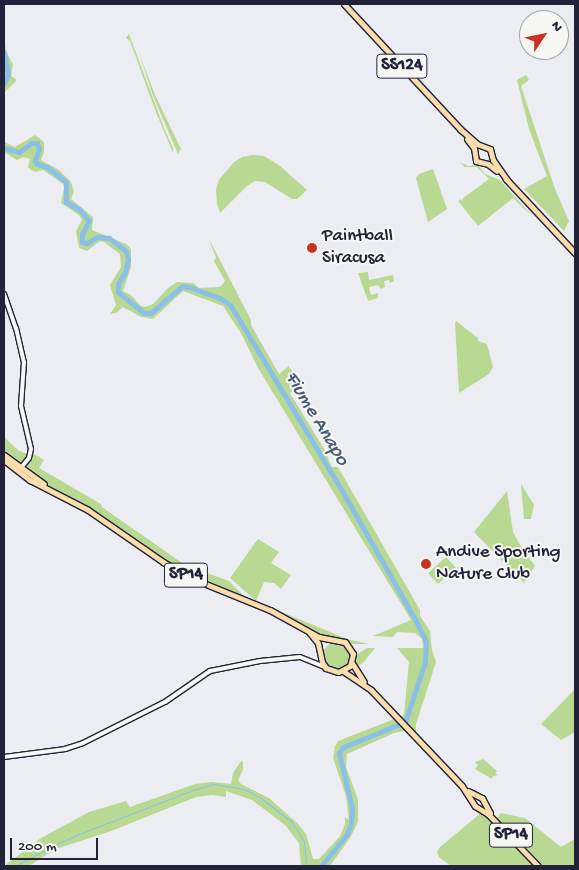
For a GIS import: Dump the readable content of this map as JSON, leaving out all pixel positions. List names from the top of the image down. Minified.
{"streets":{"main road":["SS124","SP14"]},"water":["Fiume Anapo"],"places":["Paintball Siracusa","Andive Sporting Nature Club"],"scale_bar":"200 m","north":"top right"}
